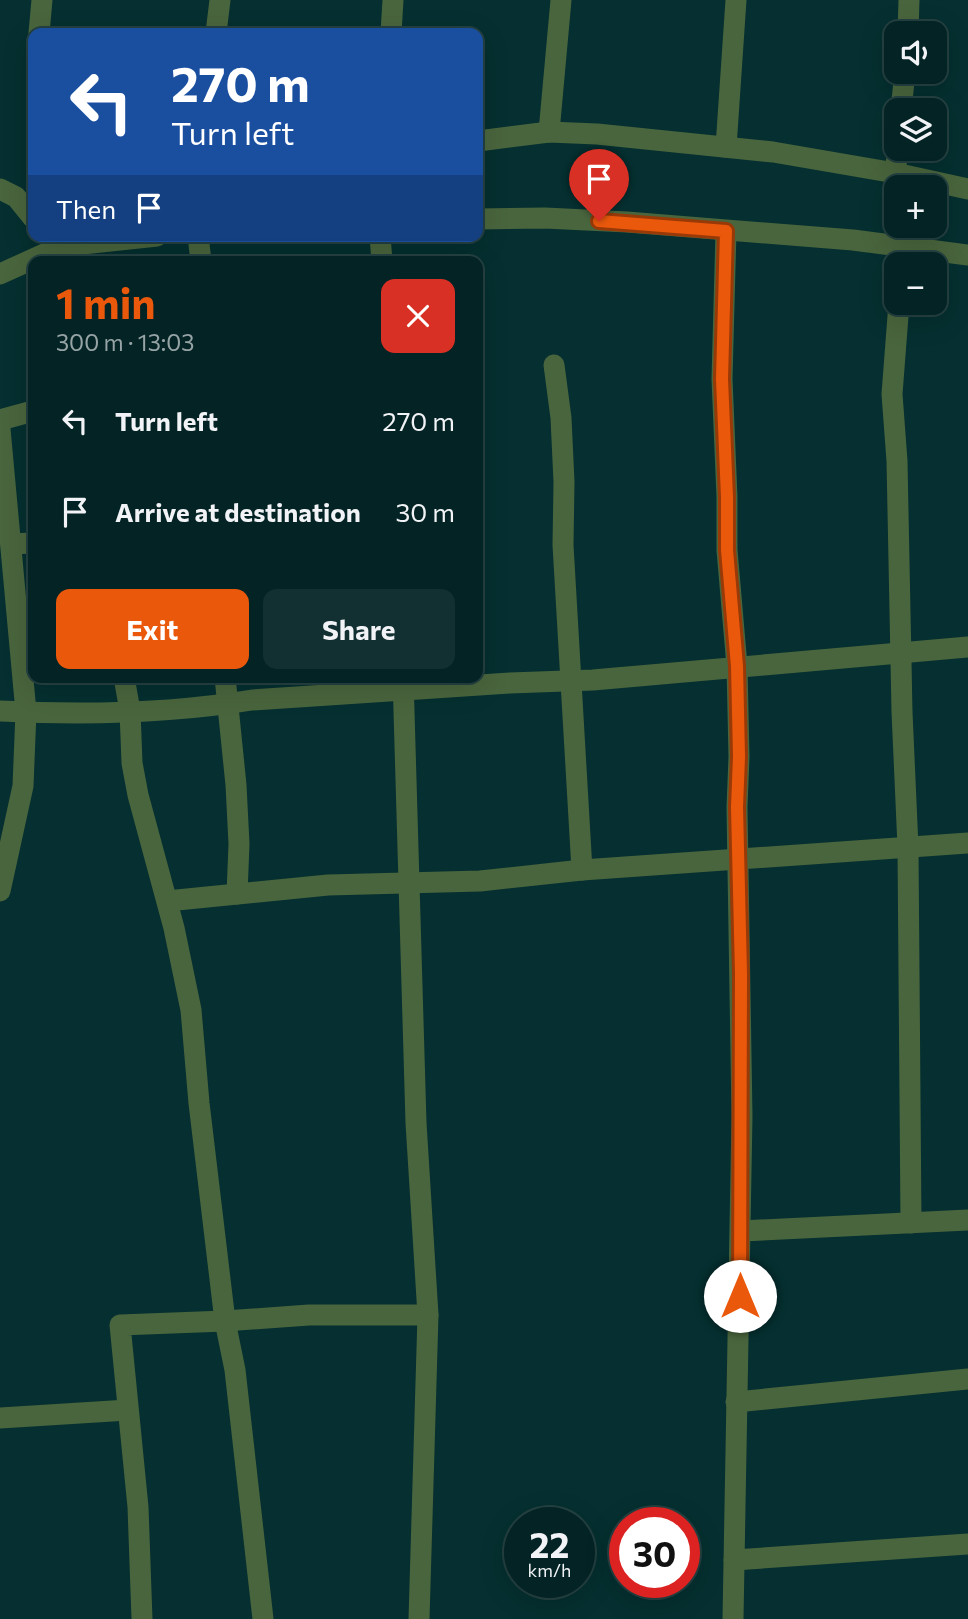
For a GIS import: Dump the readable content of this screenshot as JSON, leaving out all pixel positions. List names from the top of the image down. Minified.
{"page":{"map_buttons":["+","−"],"turn":["270 m","Turn left"],"then":"Then","heading":["1 min","300 m · 13:03"],"list":[{"name":"Turn left","value":"270 m"},{"name":"Arrive at destination","value":"30 m"}],"buttons":["Exit","Share"],"speed":"22 km/h","limit":"30"}}
